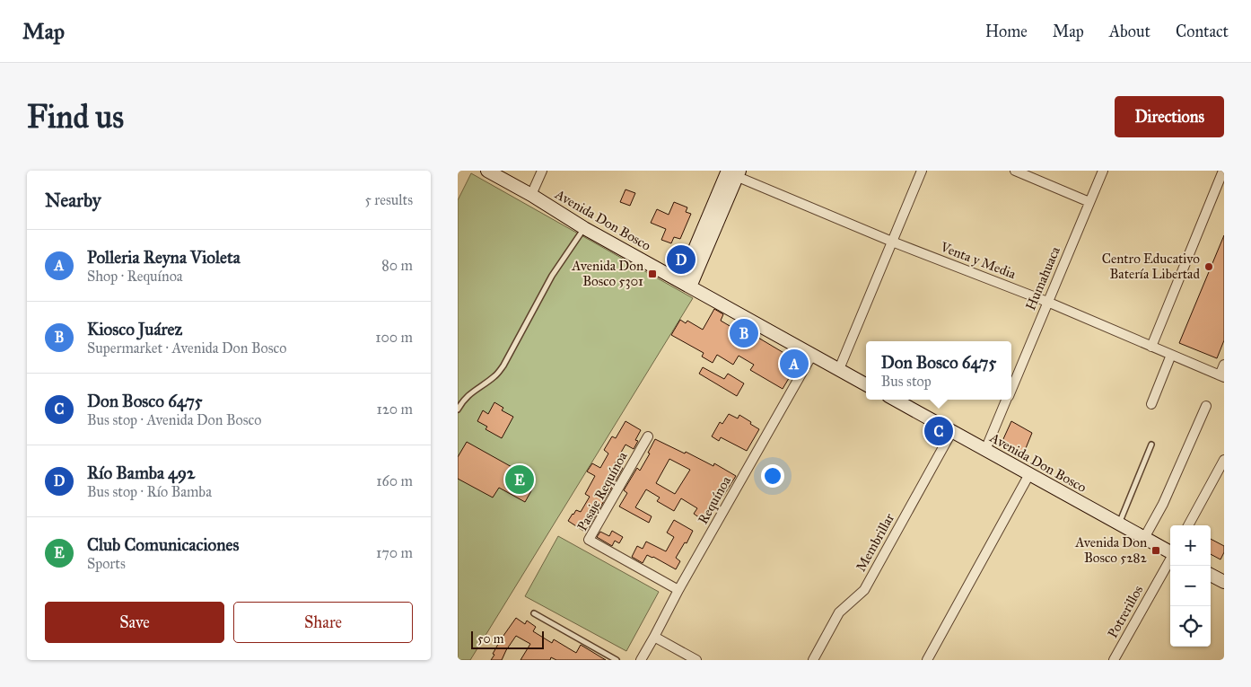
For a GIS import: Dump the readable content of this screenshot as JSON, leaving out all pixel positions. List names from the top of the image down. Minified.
{"streets":{"main road":["Avenida Don Bosco"],"street":["Venta y Media","Humahuaca","Pasaje Requínoa","Requínoa","Membrillar","Potrerillos"]},"crossings":[["Avenida Don Bosco","Humahuaca"],["Avenida Don Bosco","Requínoa"],["Avenida Don Bosco","Membrillar"],["Venta y Media","Humahuaca"],["Pasaje Requínoa","Requínoa"]],"places":{"other":["Centro Educativo Batería Libertad"],"transit":["Avenida Don Bosco 5301","Avenida Don Bosco 5282"]},"scale_bar":"50 m","page":{"header":"Map","nav":["Home","Map","About","Contact"],"buttons":["Directions",["Save","Share"]],"title":"Find us","heading":["Nearby","5 results"],"list":[{"mark":"A","name":"Polleria Reyna Violeta","note":"Shop · Requínoa","value":"80 m"},{"mark":"B","name":"Kiosco Juárez","note":"Supermarket · Avenida Don Bosco","value":"100 m"},{"mark":"C","name":"Don Bosco 6475","note":"Bus stop · Avenida Don Bosco","value":"120 m"},{"mark":"D","name":"Río Bamba 492","note":"Bus stop · Río Bamba","value":"160 m"},{"mark":"E","name":"Club Comunicaciones","note":"Sports","value":"170 m"}],"pins":["D","B","A","C","E"],"popup":["Don Bosco 6475","Bus stop"],"map_buttons":["+","−"],"scale":"50 m"}}
